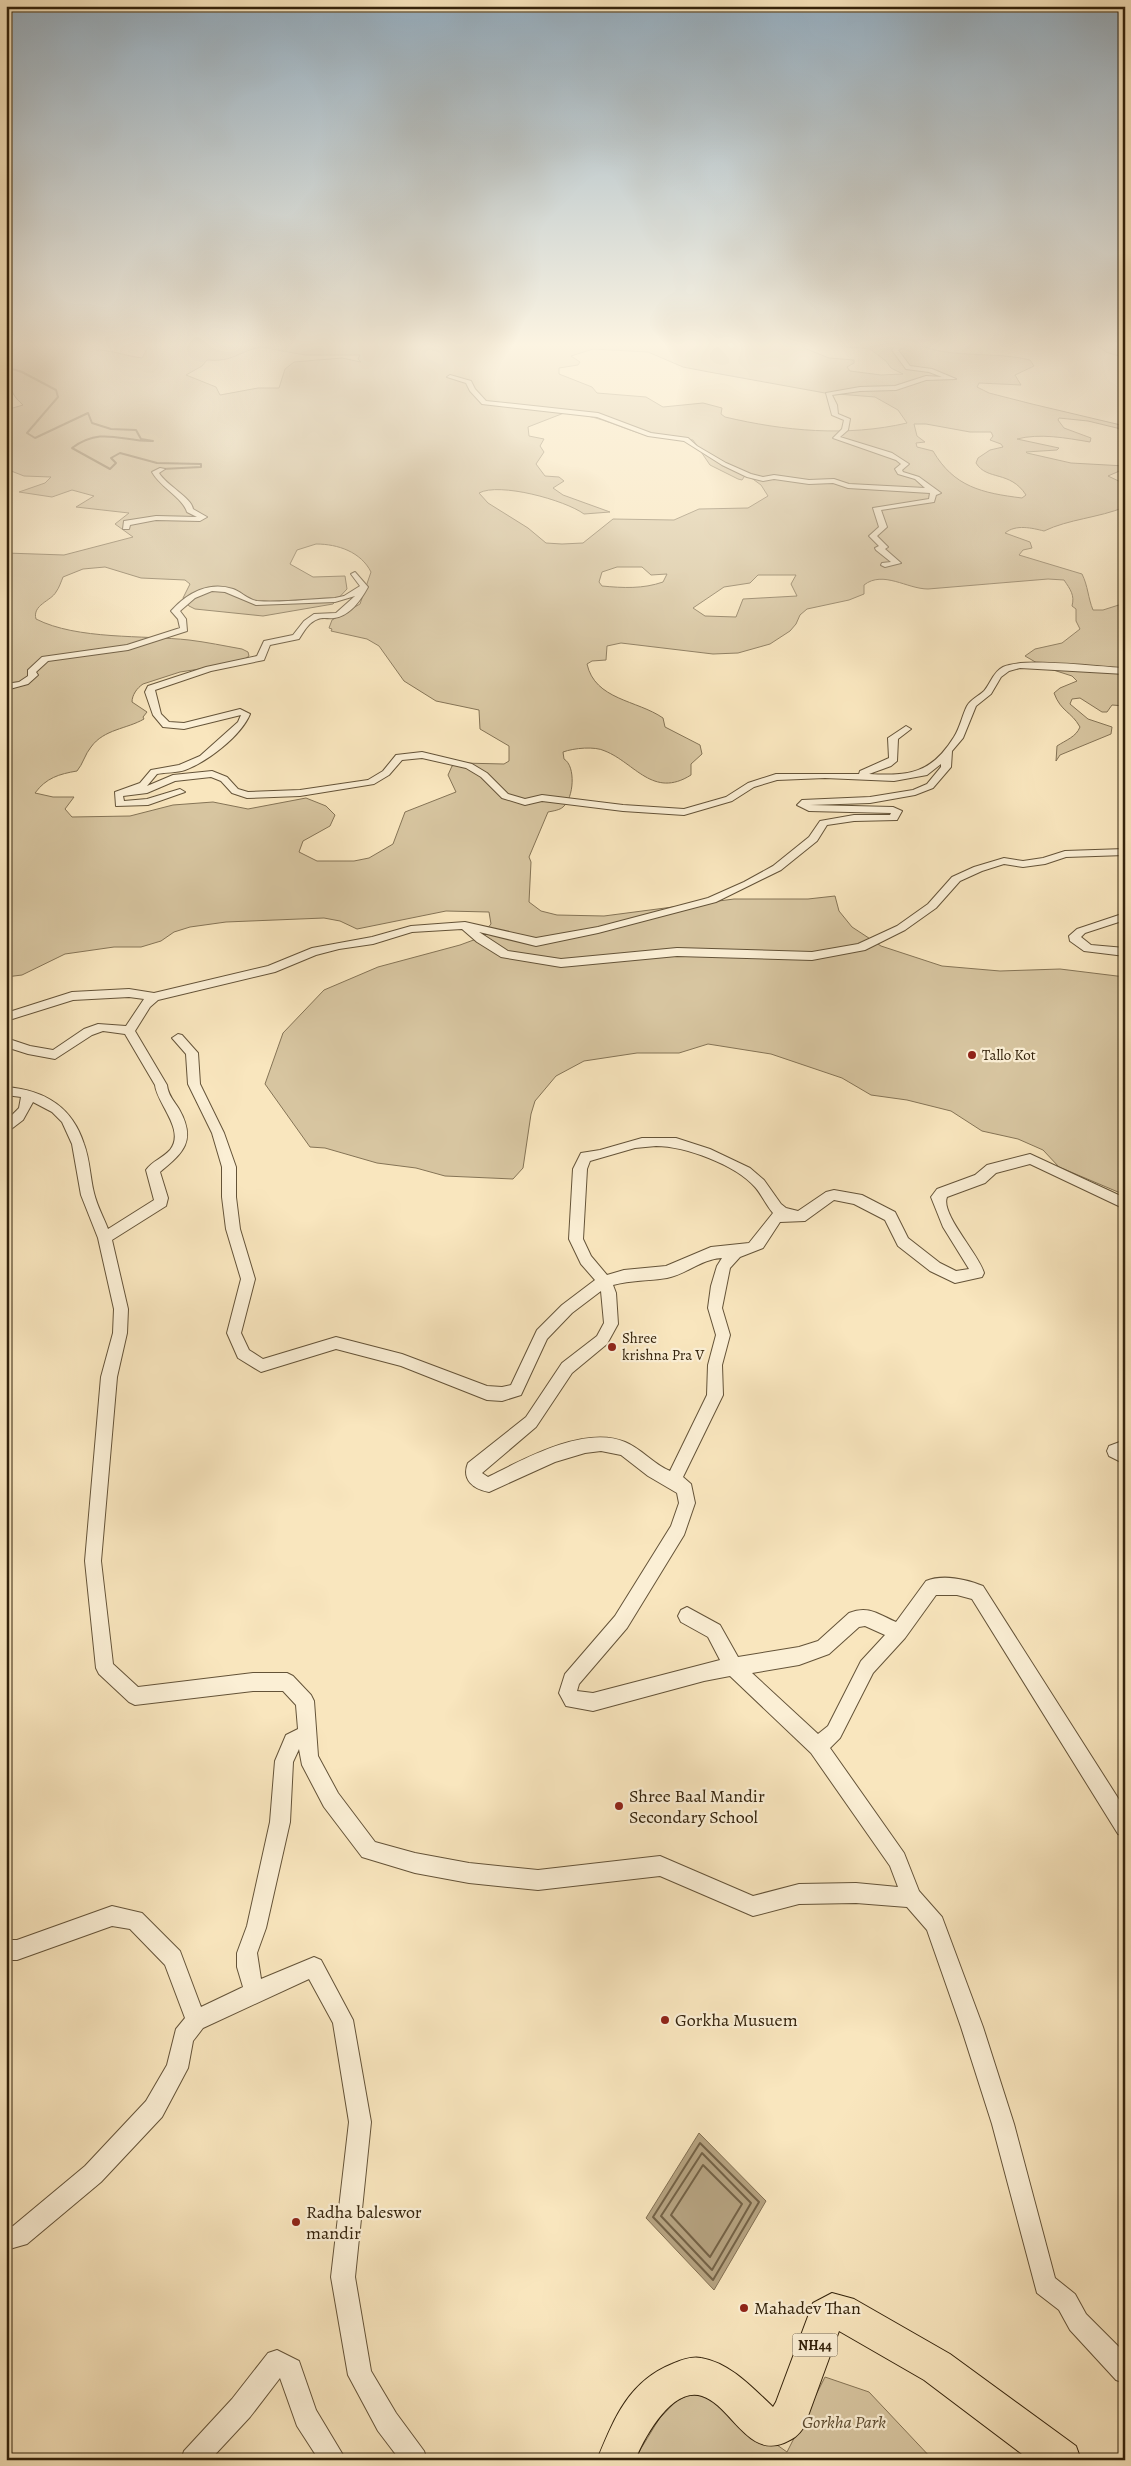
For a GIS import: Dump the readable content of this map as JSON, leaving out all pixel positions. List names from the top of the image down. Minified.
{"streets":{"main road":["NH44"]},"parks":["Gorkha Park"],"places":["Tallo Kot","Shree krishna Pra V","Shree Baal Mandir Secondary School","Gorkha Musuem","Radha baleswor mandir","Mahadev Than"]}
